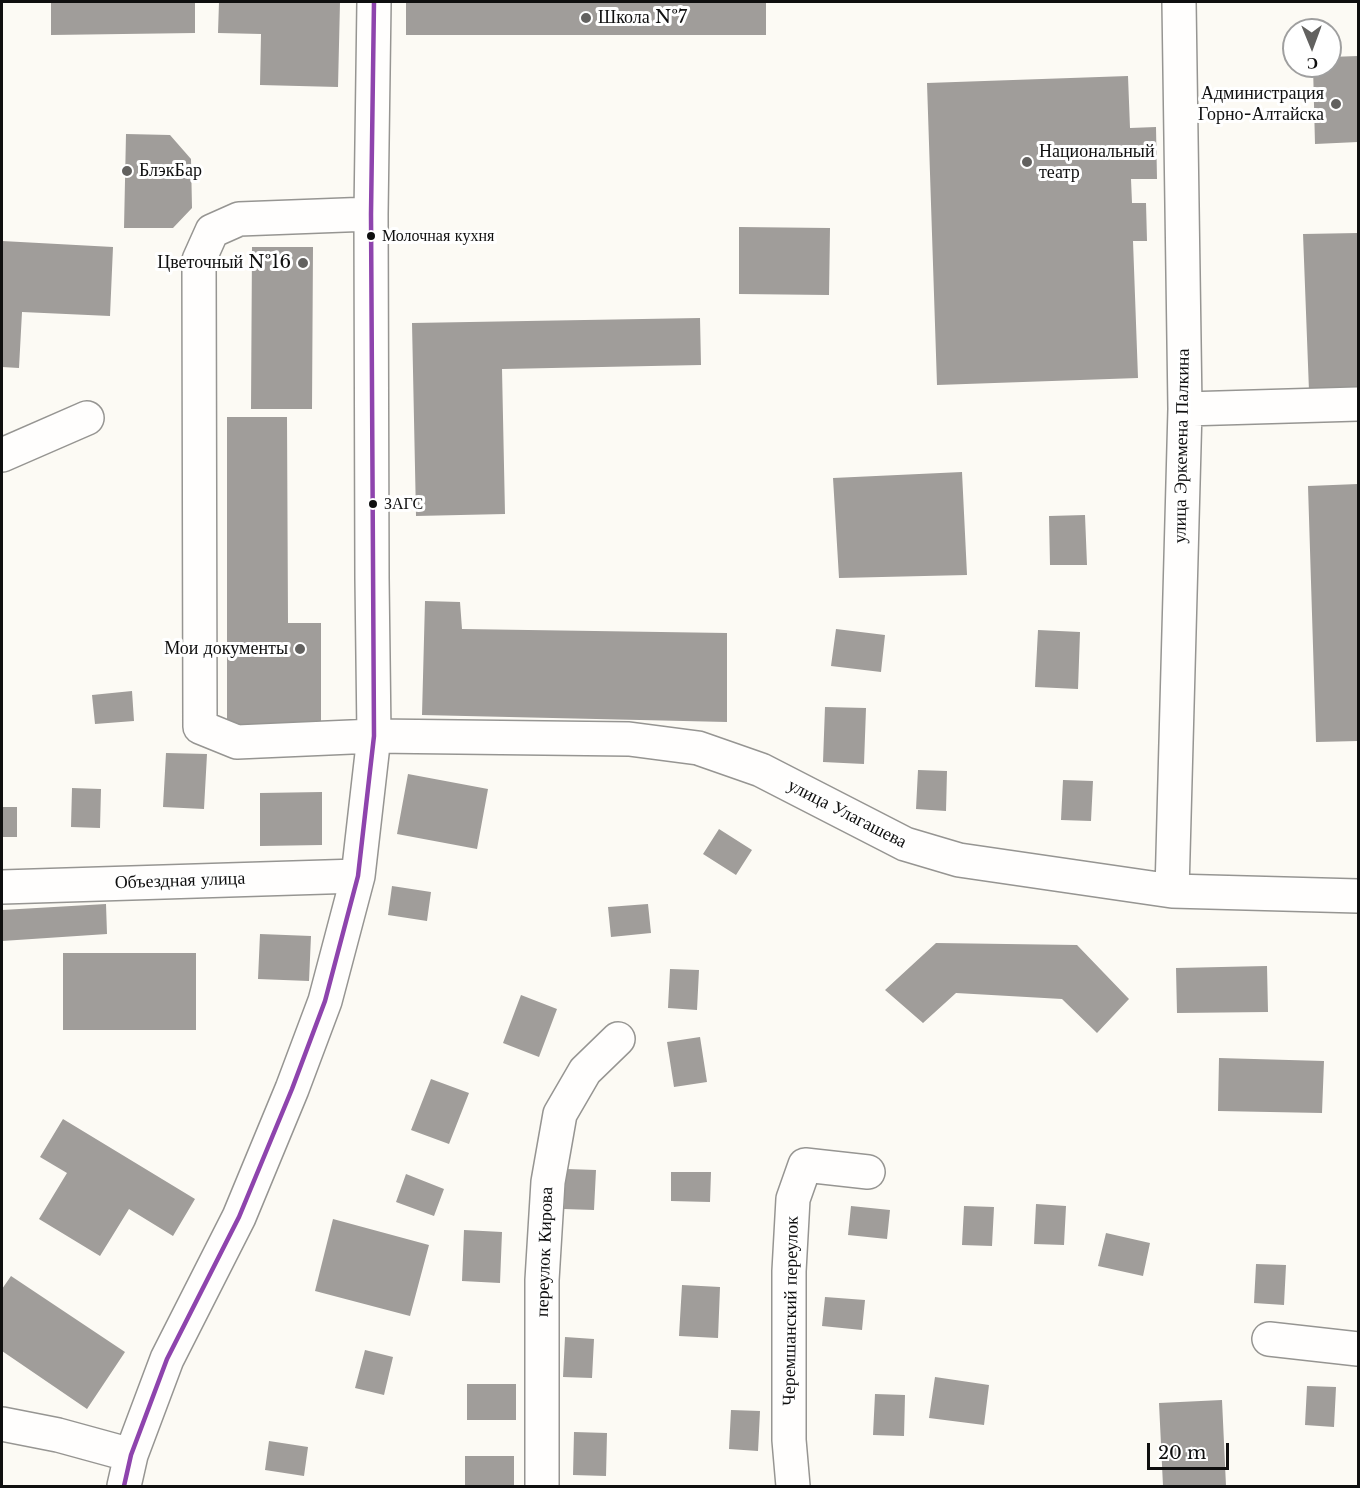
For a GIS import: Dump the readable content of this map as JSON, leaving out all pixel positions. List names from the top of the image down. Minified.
{"streets":{"street":["улица Эркемена Палкина","улица Улагашева","Объездная улица","переулок Кирова","Черемшанский переулок"]},"crossings":[["улица Эркемена Палкина","улица Улагашева"]],"places":["Школа №7","Администрация Горно-Алтайска","Национальный театр","БлэкБар","Молочная кухня","Цветочный №16","ЗАГС","Мои документы"],"scale_bar":"20 m","north":"bottom"}
